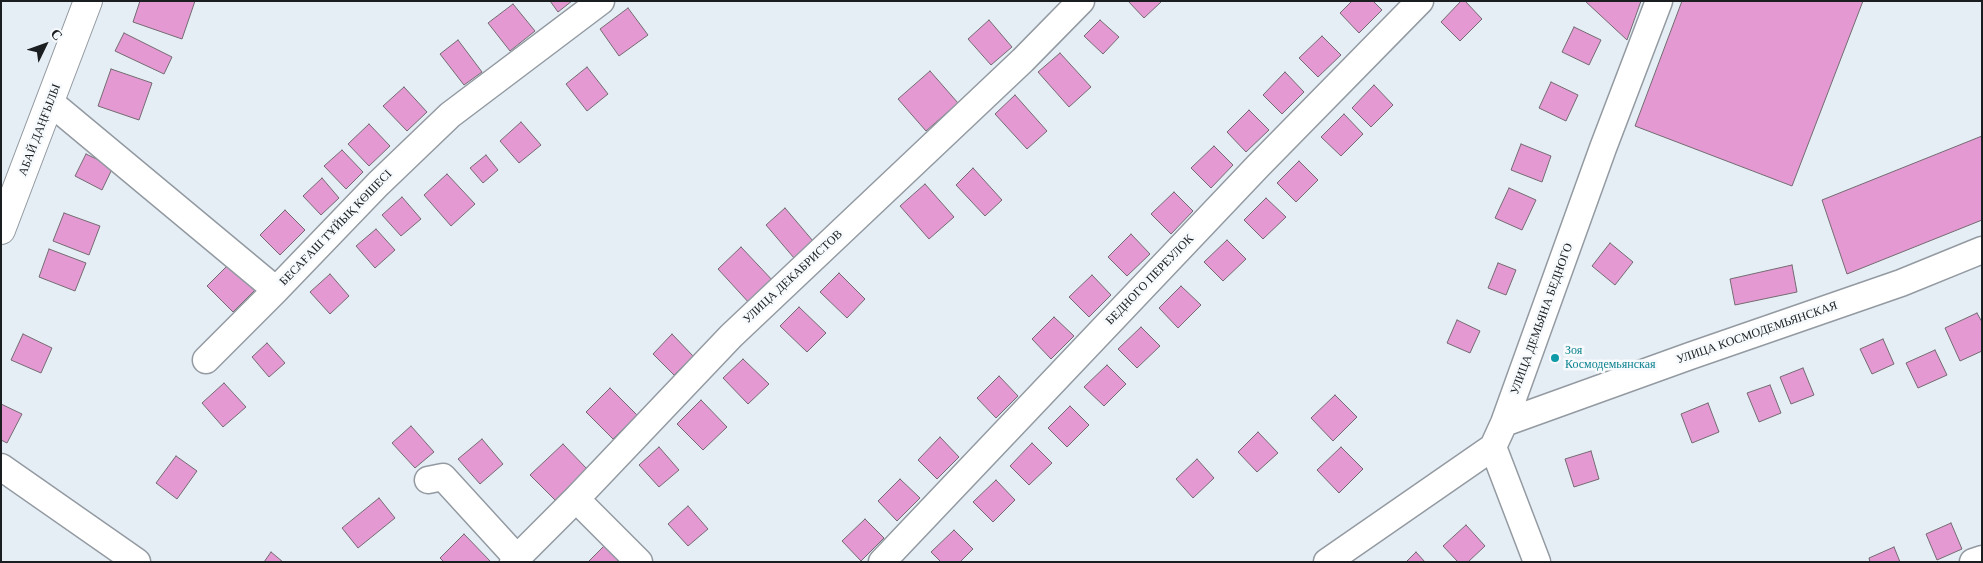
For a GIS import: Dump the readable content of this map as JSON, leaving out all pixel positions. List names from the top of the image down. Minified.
{"streets":{"street":["АБАЙ ДАҢҒЫЛЫ","БЕСАҒАШ ТҰЙЫҚ КӨШЕСІ","УЛИЦА ДЕКАБРИСТОВ","БЕДНОГО ПЕРЕУЛОК","УЛИЦА ДЕМЬЯНА БЕДНОГО","УЛИЦА КОСМОДЕМЬЯНСКАЯ"]},"crossings":[["АБАЙ ДАҢҒЫЛЫ","БЕСАҒАШ ТҰЙЫҚ КӨШЕСІ"],["УЛИЦА ДЕМЬЯНА БЕДНОГО","УЛИЦА КОСМОДЕМЬЯНСКАЯ"]],"places":["Зоя Космодемьянская"],"north":"top right"}
